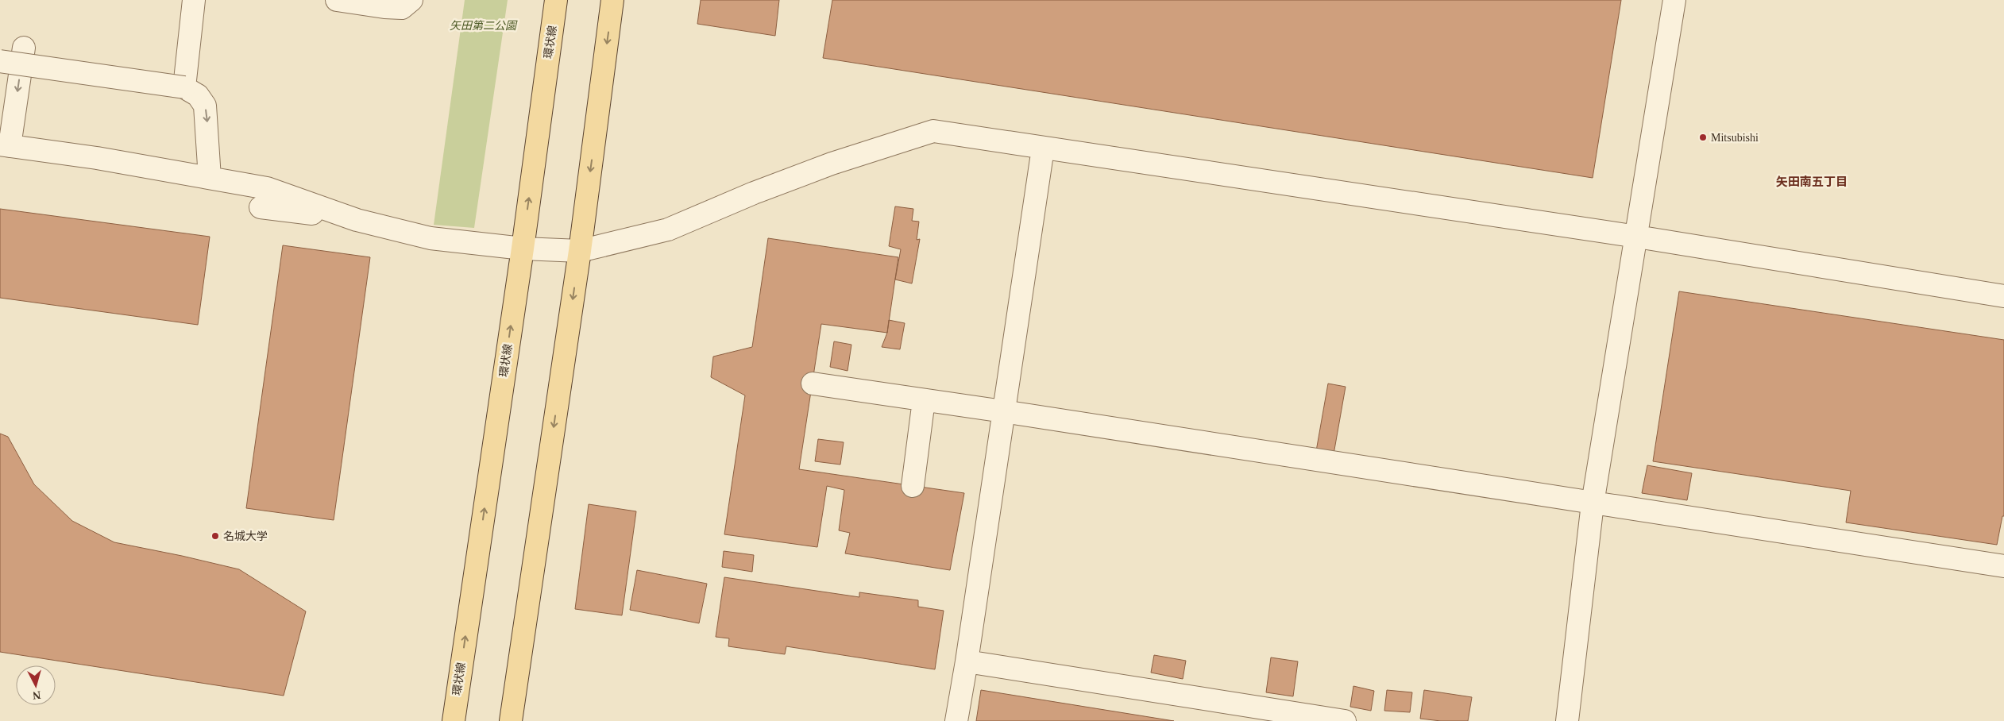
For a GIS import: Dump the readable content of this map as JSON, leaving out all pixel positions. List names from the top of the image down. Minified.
{"streets":{"main road":["環状線"]},"districts":["矢田南五丁目"],"parks":["矢田第二公園"],"places":["Mitsubishi","名城大学"],"north":"bottom"}
